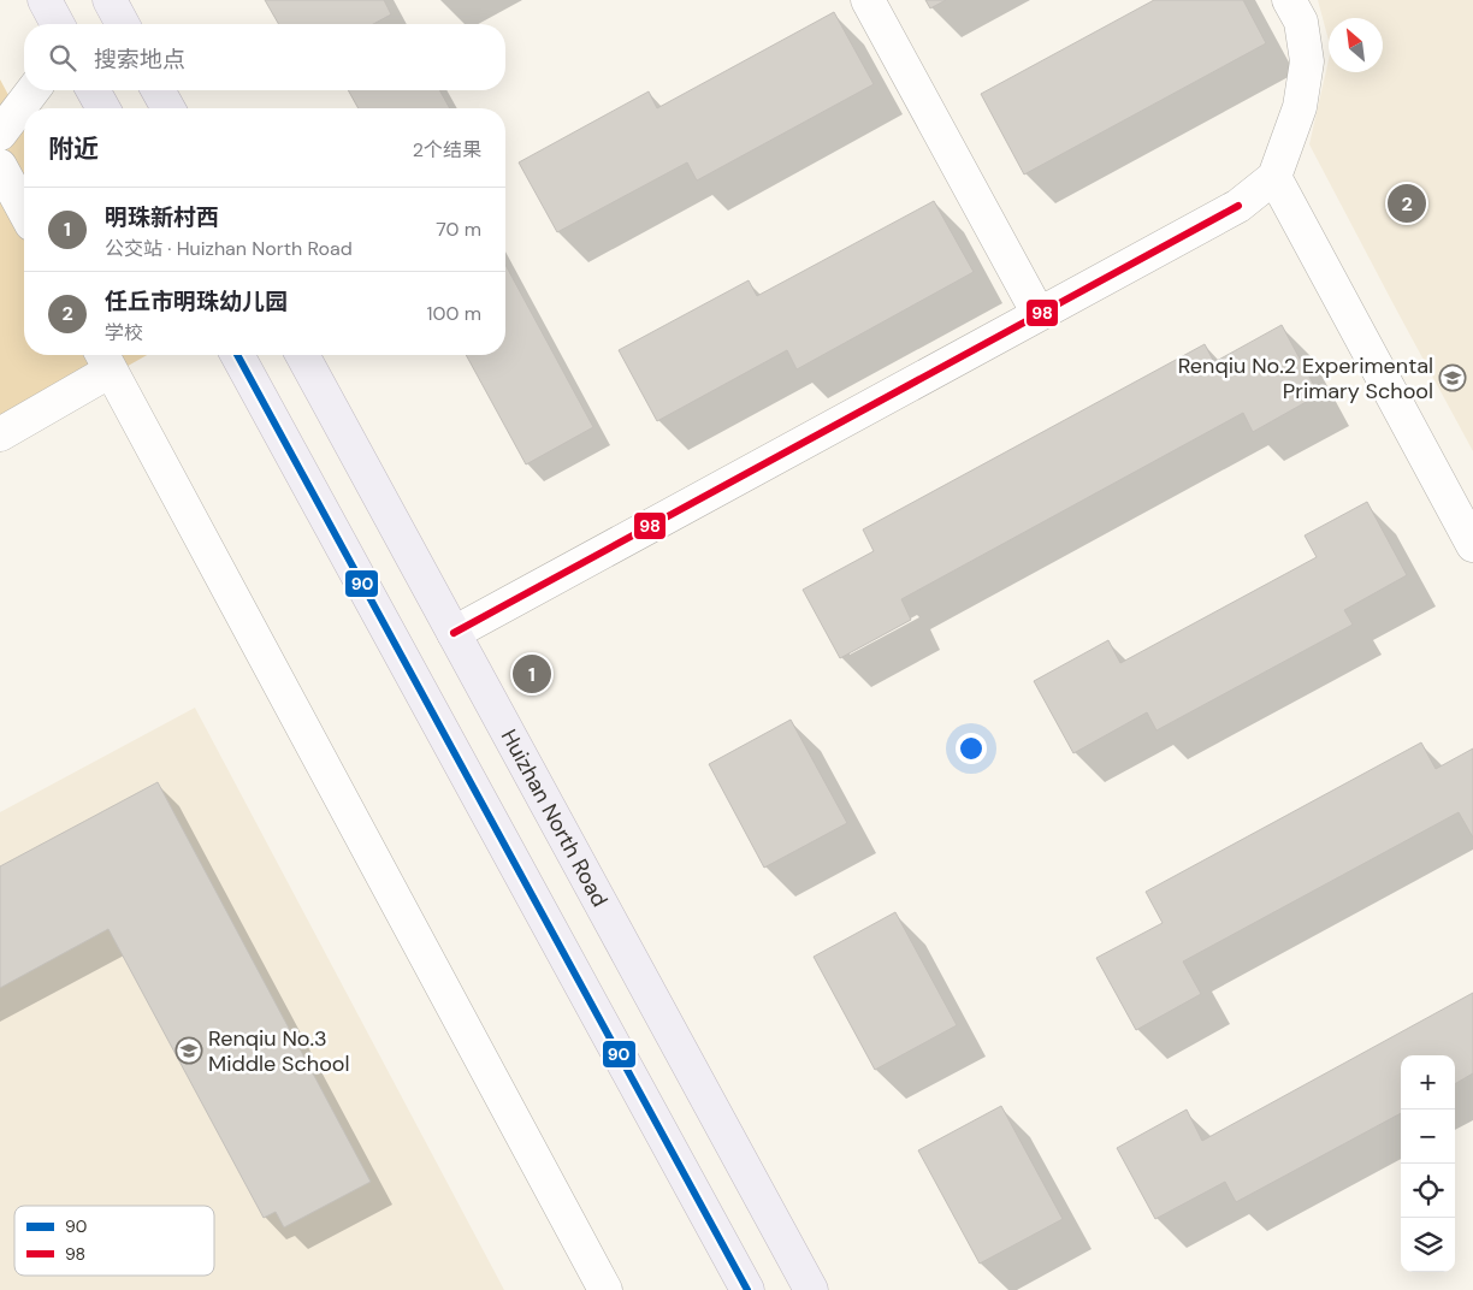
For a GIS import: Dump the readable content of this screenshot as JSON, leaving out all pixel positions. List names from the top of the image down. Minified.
{"streets":{"main road":["Huizhan North Road"]},"places":{"school or university":["Renqiu No.2 Experimental Primary School","Renqiu No.3 Middle School"]},"lines":["transit line 98","transit line 90"],"legend":["90","98"],"north":"top left","page":{"search":"搜索地点","heading":["附近","2个结果"],"pins":["2","1"],"list":[{"mark":"1","name":"明珠新村西","note":"公交站 · Huizhan North Road","value":"70 m"},{"mark":"2","name":"任丘市明珠幼儿园","note":"学校","value":"100 m"}],"map_buttons":["+","−"]}}
